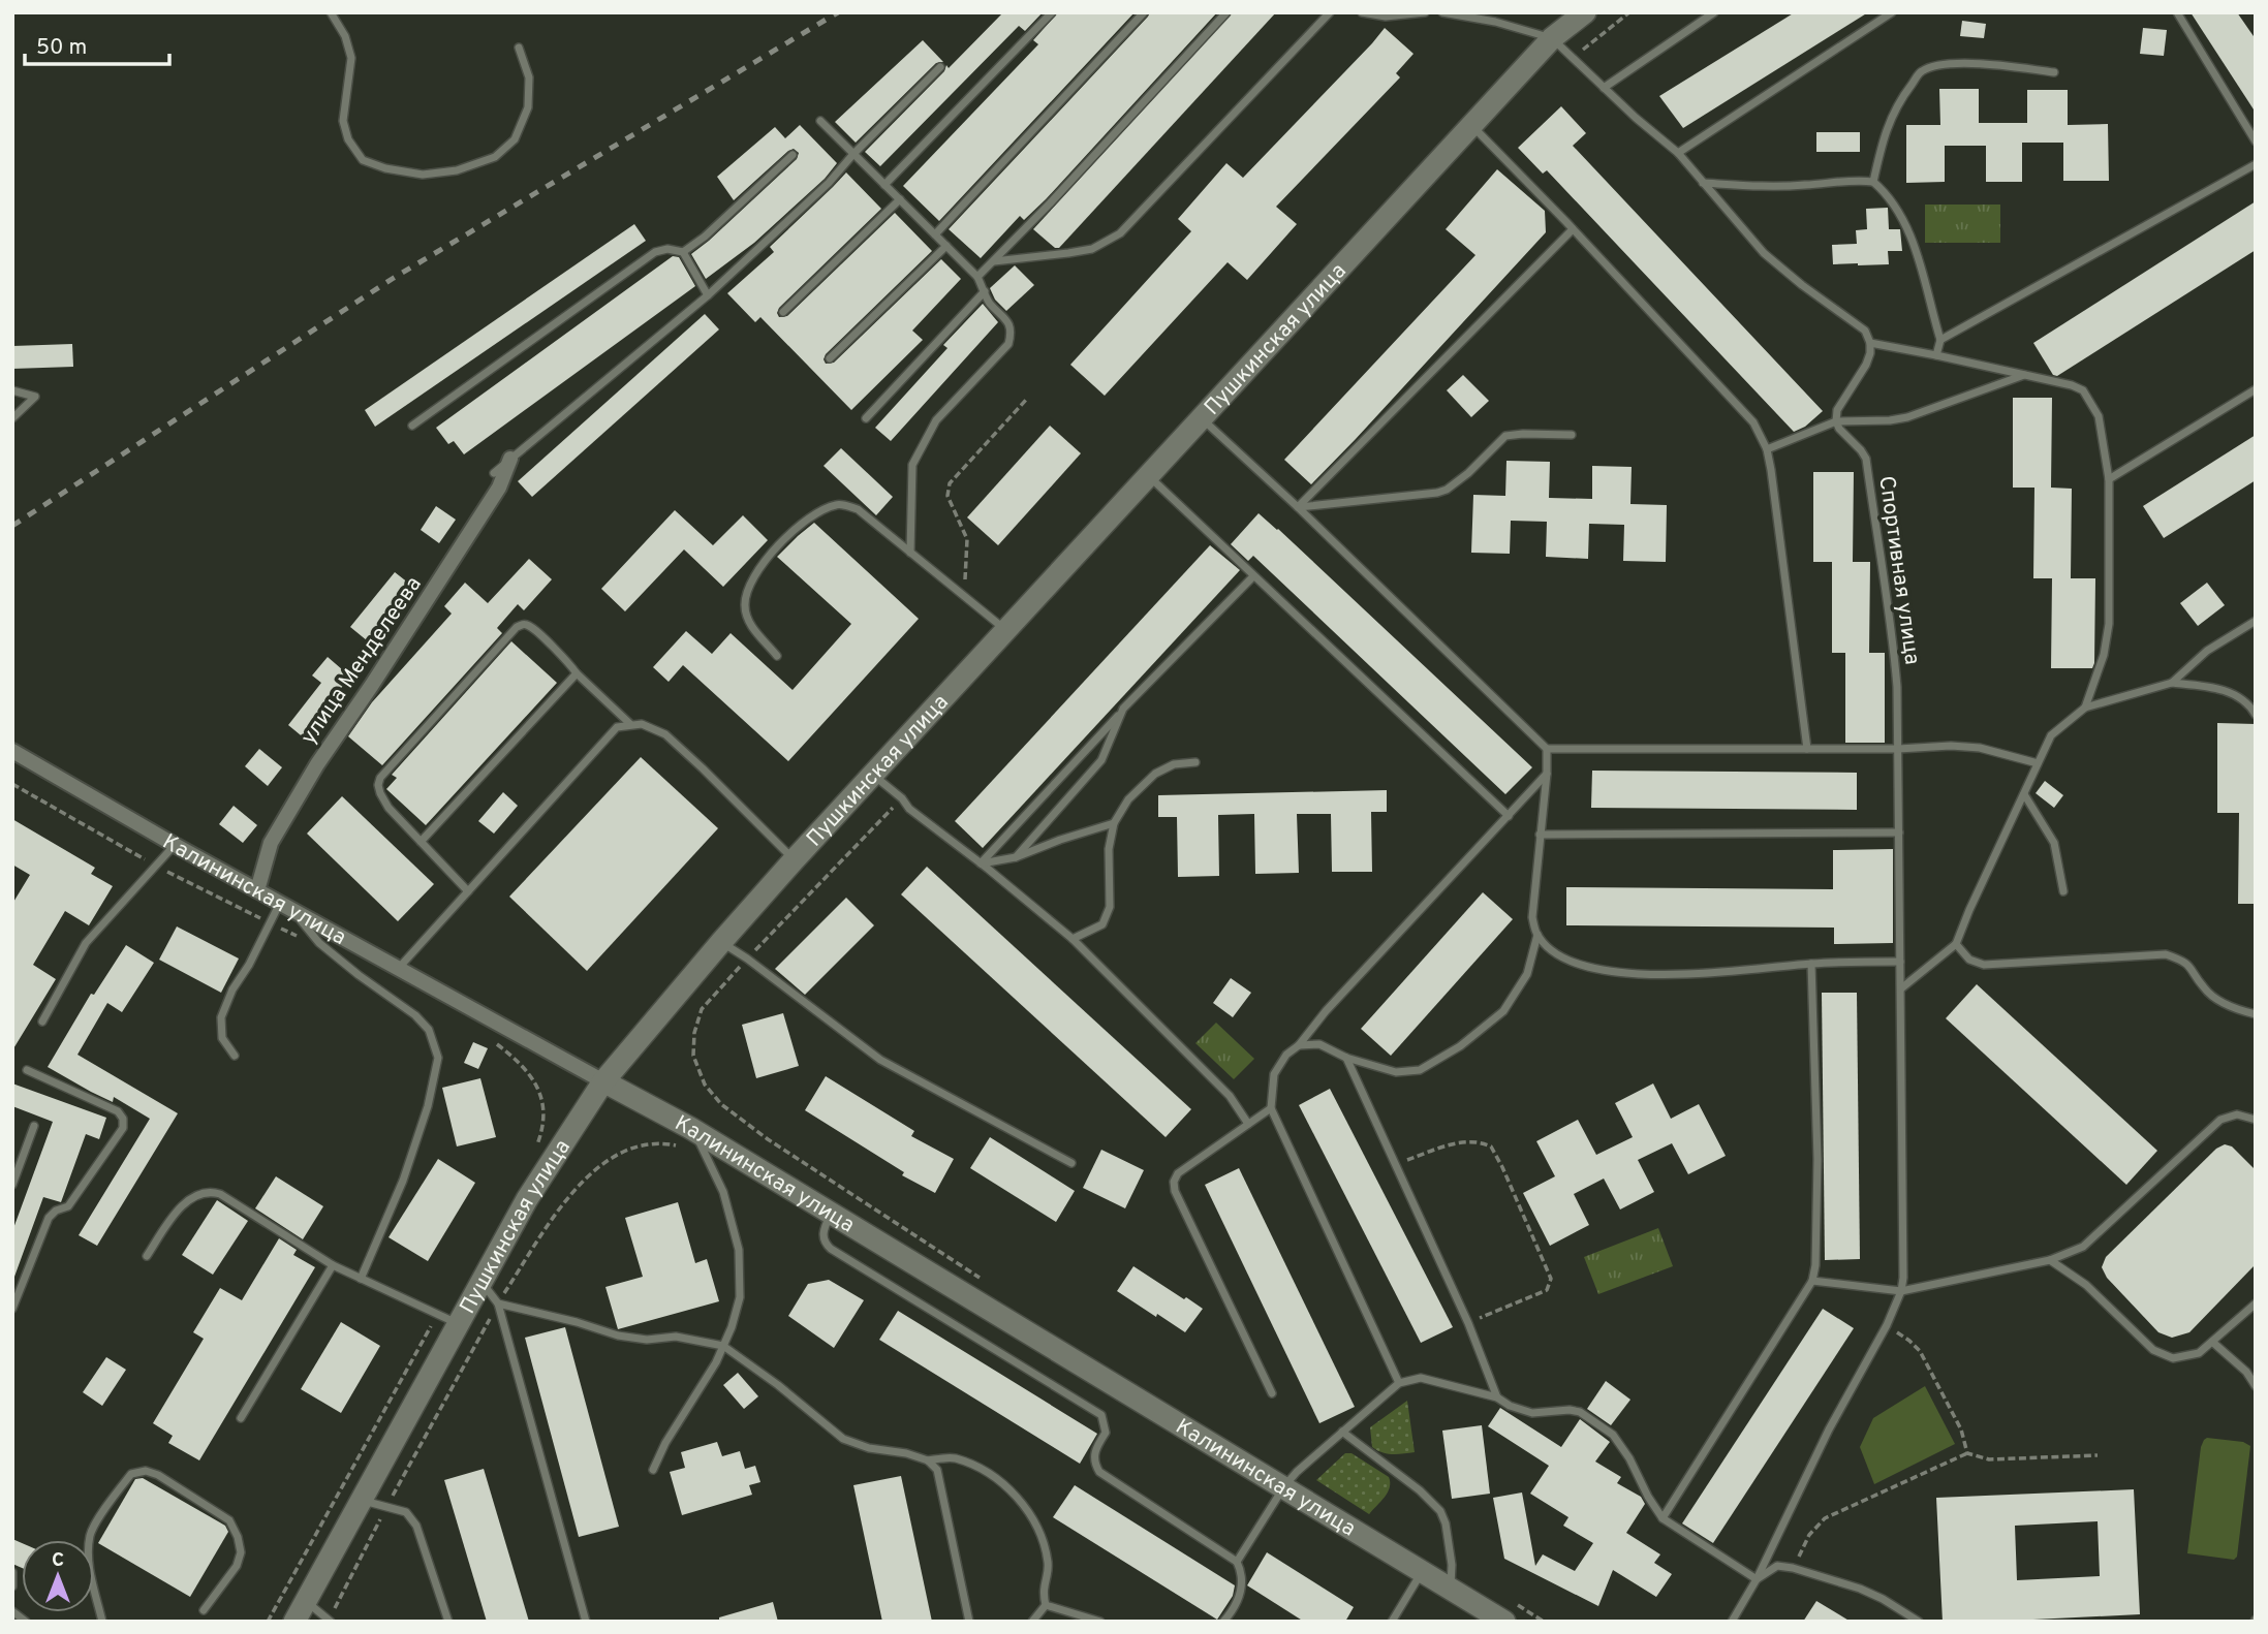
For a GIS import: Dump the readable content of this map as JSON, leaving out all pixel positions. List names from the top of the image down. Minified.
{"streets":{"main road":["Пушкинская улица","Калининская улица"],"street":["улица Менделеева"],"lane":["Спортивная улица"]},"crossings":[["Пушкинская улица","Калининская улица"],["улица Менделеева","Калининская улица"]],"scale_bar":"50 m","north":"top"}
